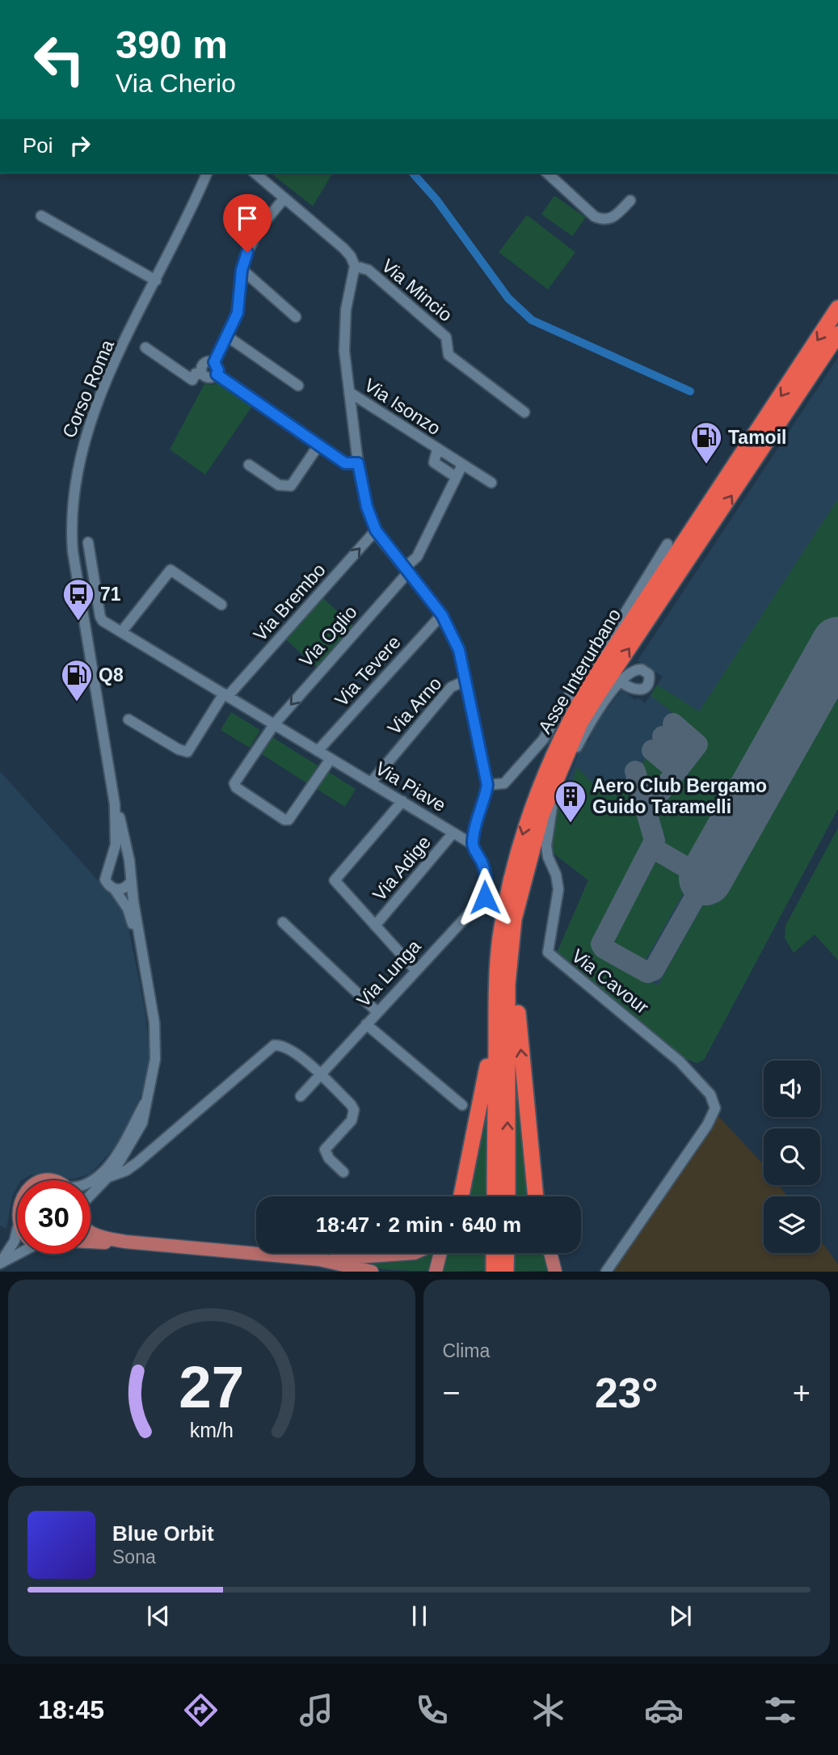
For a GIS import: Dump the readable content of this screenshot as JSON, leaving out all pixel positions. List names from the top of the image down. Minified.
{"streets":{"highway":["Asse Interurbano"],"street":["Via Mincio","Corso Roma","Via Isonzo","Via Brembo","Via Oglio","Via Tevere","Via Arno","Via Piave","Via Adige","Via Lunga","Via Cavour"]},"crossings":[["Via Brembo","Via Piave"],["Via Oglio","Via Piave"],["Via Tevere","Via Piave"],["Via Arno","Via Piave"],["Via Piave","Via Adige"],["Via Piave","Via Lunga"]],"one_way":["Via Brembo","Via Oglio"],"places":{"fuel station":["Tamoil","Q8"],"bus stop":["71"],"building":["Aero Club Bergamo Guido Taramelli"]},"page":{"turn":["390 m","Via Cherio"],"then":"Poi","limit":"30","trip":"18:47 · 2 min · 640 m","tile":"Clima","heat":["−","23°","+"],"song":["Blue Orbit","Sona"],"tabs":"18:45","gauge":["27","km/h"]}}
